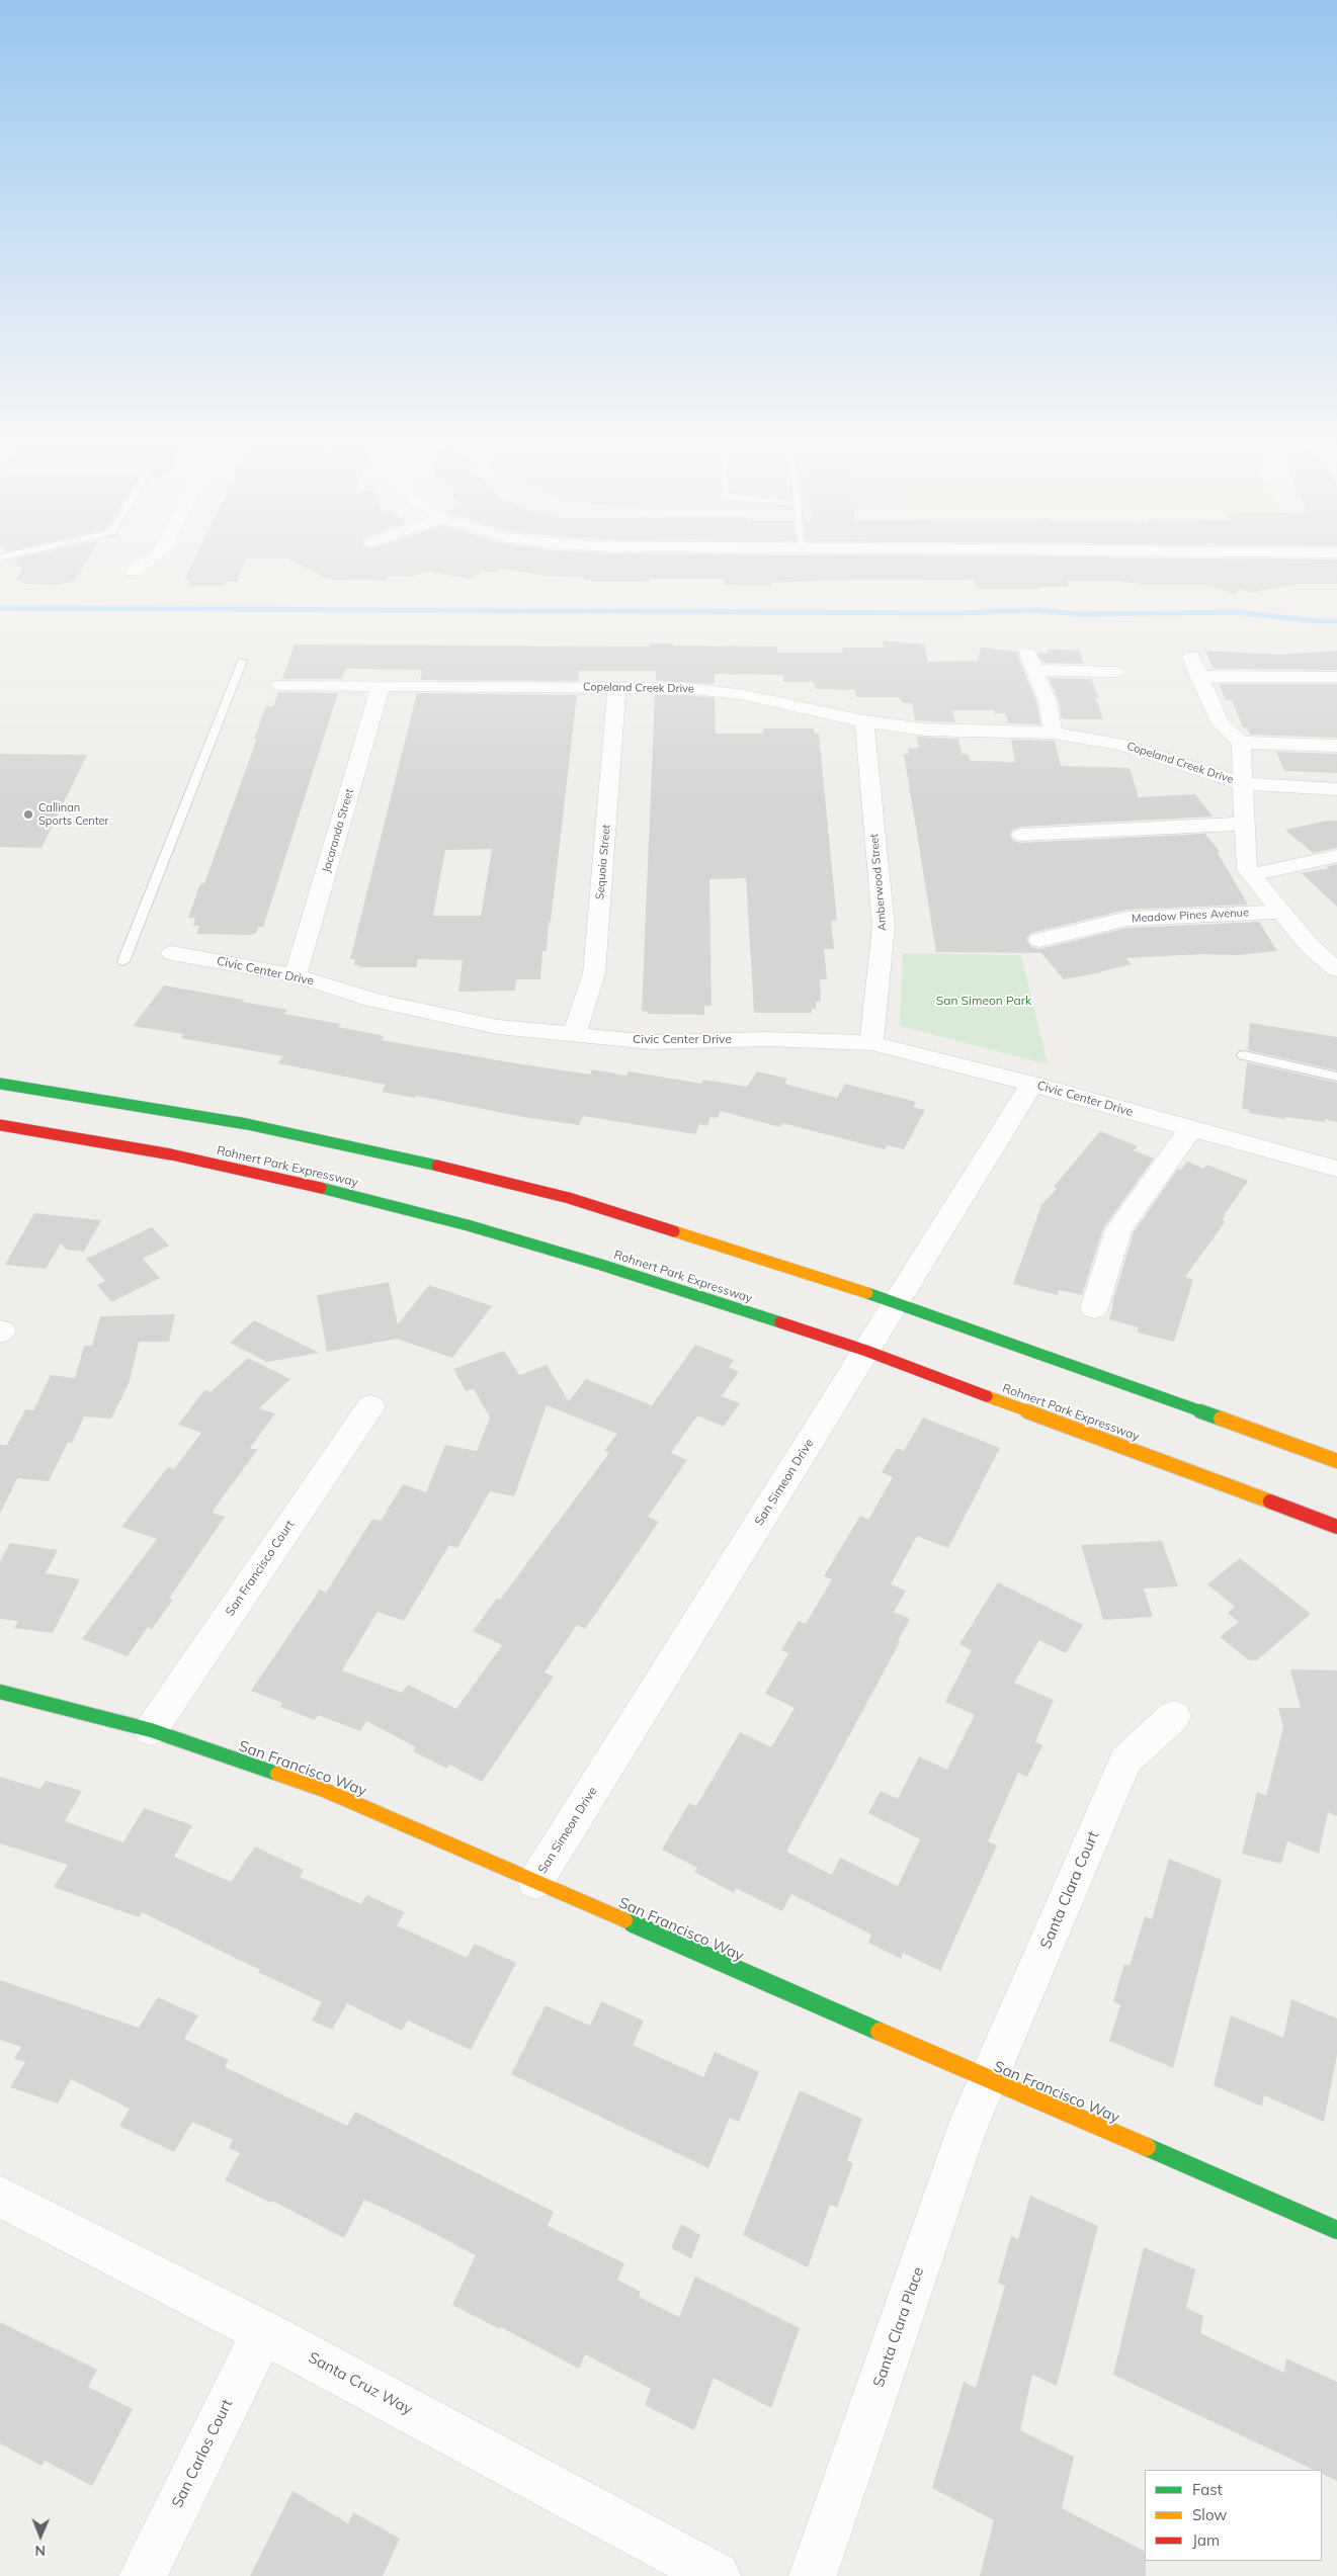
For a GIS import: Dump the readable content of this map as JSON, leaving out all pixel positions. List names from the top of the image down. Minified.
{"streets":{"main road":["Rohnert Park Expressway","San Francisco Way"],"street":["Copeland Creek Drive","Jacaranda Street","Sequoia Street","Amberwood Street","Meadow Pines Avenue","Civic Center Drive","San Simeon Drive","San Francisco Court","Santa Clara Court","Santa Clara Place","Santa Cruz Way","San Carlos Court"]},"crossings":[["Copeland Creek Drive","Jacaranda Street"],["Copeland Creek Drive","Sequoia Street"],["Copeland Creek Drive","Amberwood Street"],["Jacaranda Street","Civic Center Drive"],["Sequoia Street","Civic Center Drive"],["Amberwood Street","Civic Center Drive"],["Civic Center Drive","San Simeon Drive"],["Rohnert Park Expressway","San Simeon Drive"],["San Simeon Drive","San Francisco Way"],["San Francisco Court","San Francisco Way"],["San Francisco Way","Santa Clara Court"],["San Francisco Way","Santa Clara Place"],["Santa Clara Court","Santa Clara Place"],["Santa Cruz Way","San Carlos Court"]],"parks":["San Simeon Park"],"places":["Callinan Sports Center"],"legend":["Fast","Slow","Jam"],"north":"bottom"}
